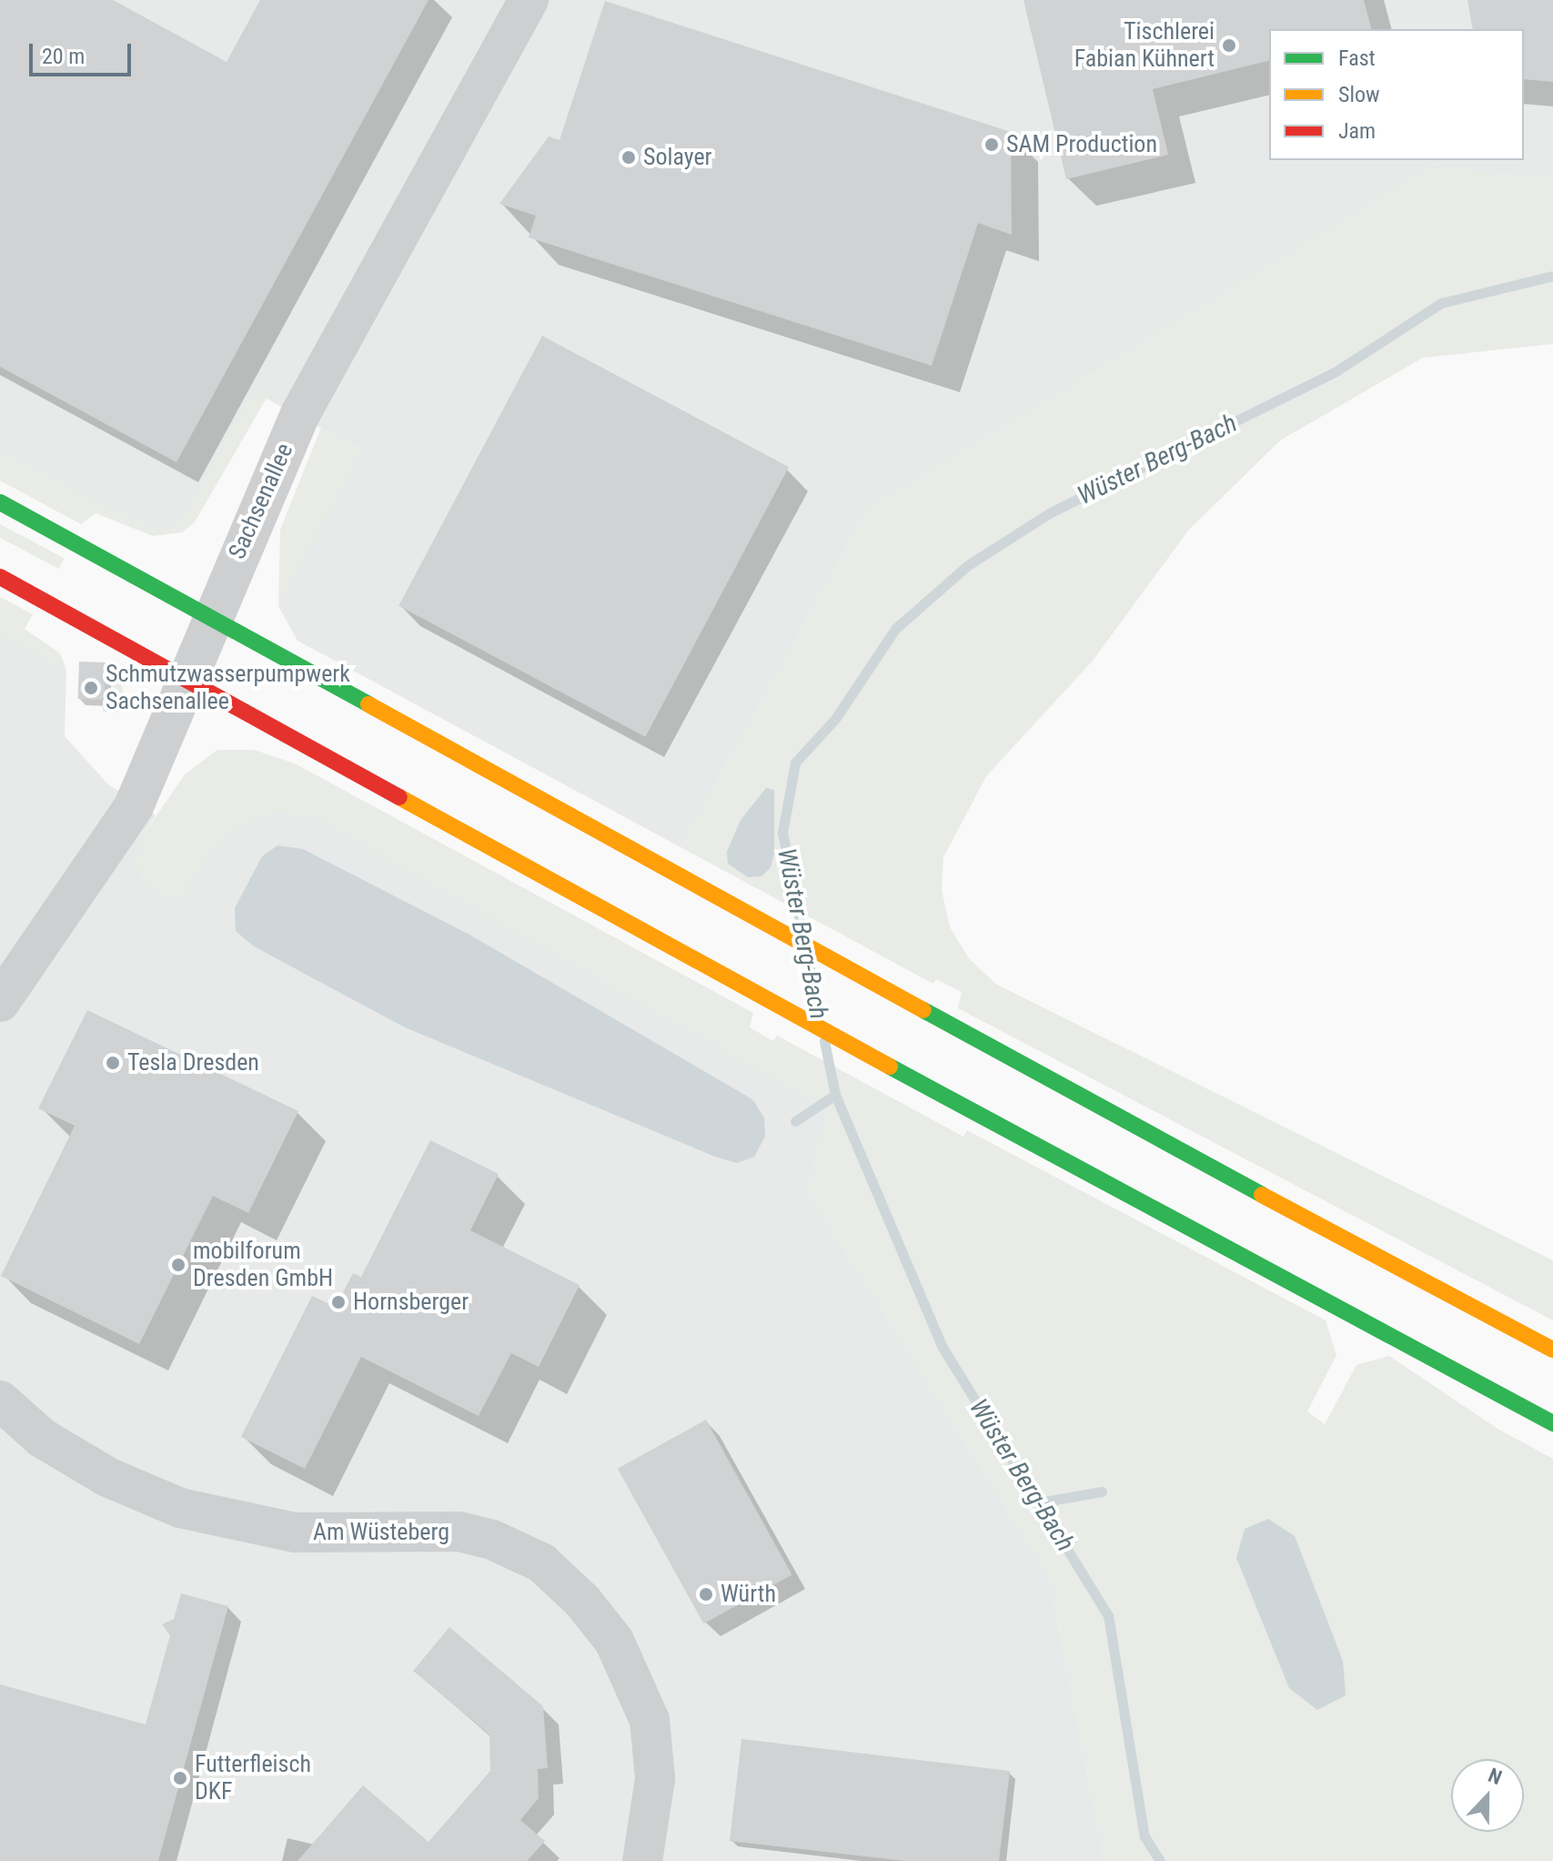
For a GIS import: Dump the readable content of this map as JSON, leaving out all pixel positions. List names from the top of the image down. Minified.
{"streets":{"street":["Sachsenallee","Am Wüsteberg"]},"water":["Wüster Berg-Bach"],"places":["Tischlerei Fabian Kühnert","SAM Production","Solayer","Schmutzwasserpumpwerk Sachsenallee","Tesla Dresden","mobilforum Dresden GmbH","Hornsberger","Würth","Futterfleisch DKF"],"legend":["Fast","Slow","Jam"],"scale_bar":"20 m","north":"top"}
